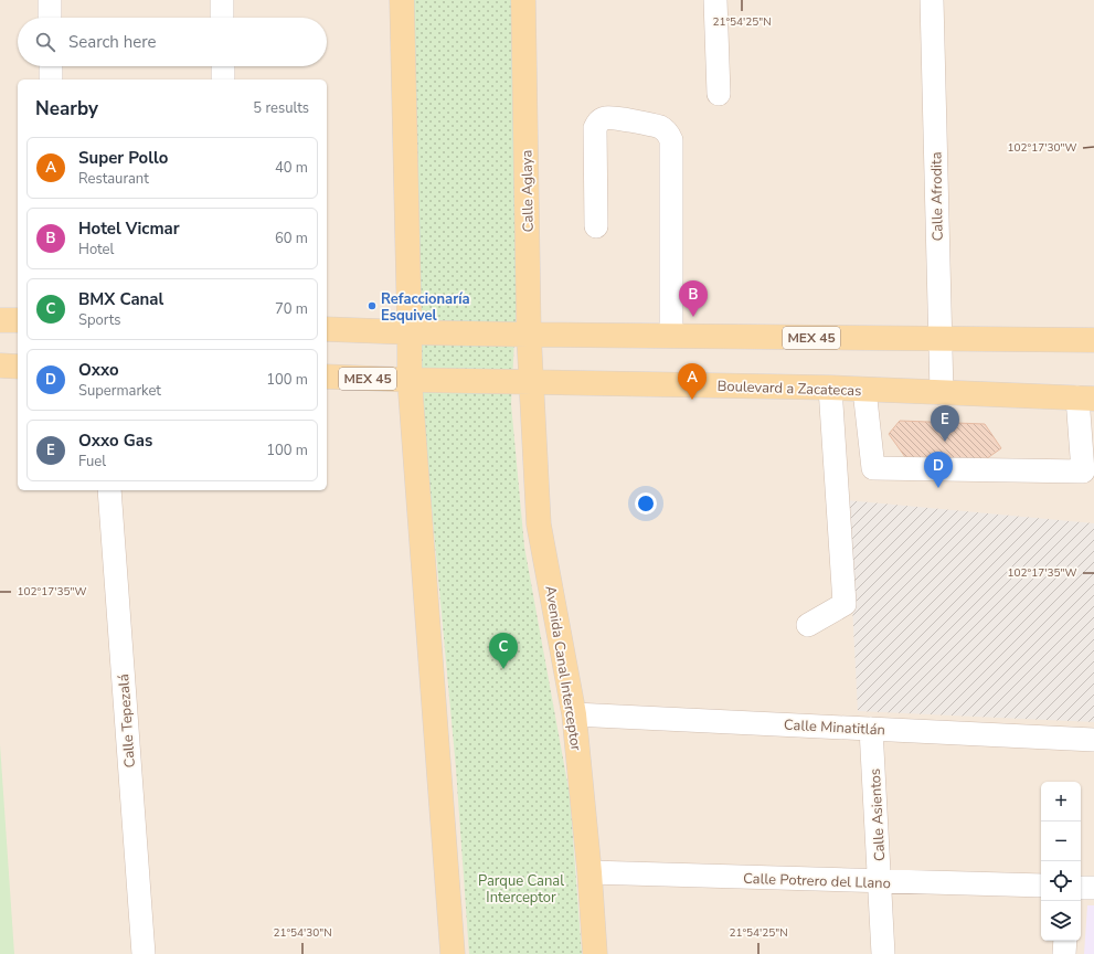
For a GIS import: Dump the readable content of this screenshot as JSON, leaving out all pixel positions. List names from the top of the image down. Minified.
{"streets":{"main road":["Calle Aglaya","MEX 45","Boulevard a Zacatecas","Avenida Canal Interceptor"],"street":["Calle Afrodita","Calle Tepezalá","Calle Minatitlán","Calle Asientos","Calle Potrero del Llano"]},"crossings":[["Calle Aglaya","MEX 45"],["Calle Aglaya","Boulevard a Zacatecas"],["Calle Aglaya","Avenida Canal Interceptor"],["Calle Afrodita","MEX 45"],["Calle Afrodita","Boulevard a Zacatecas"],["Boulevard a Zacatecas","Avenida Canal Interceptor"],["Avenida Canal Interceptor","Calle Minatitlán"],["Avenida Canal Interceptor","Calle Potrero del Llano"],["Calle Minatitlán","Calle Asientos"],["Calle Asientos","Calle Potrero del Llano"]],"parks":["Parque Canal Interceptor"],"places":["Refaccionaría Esquivel"],"page":{"search":"Search here","heading":["Nearby","5 results"],"list":[{"mark":"A","name":"Super Pollo","note":"Restaurant","value":"40 m"},{"mark":"B","name":"Hotel Vicmar","note":"Hotel","value":"60 m"},{"mark":"C","name":"BMX Canal","note":"Sports","value":"70 m"},{"mark":"D","name":"Oxxo","note":"Supermarket","value":"100 m"},{"mark":"E","name":"Oxxo Gas","note":"Fuel","value":"100 m"}],"pins":["B","A","E","D","C"],"map_buttons":["+","−"]},"coordinates":["21°54'25\"N","102°17'30\"W","102°17'35\"W","21°54'30\"N"]}
